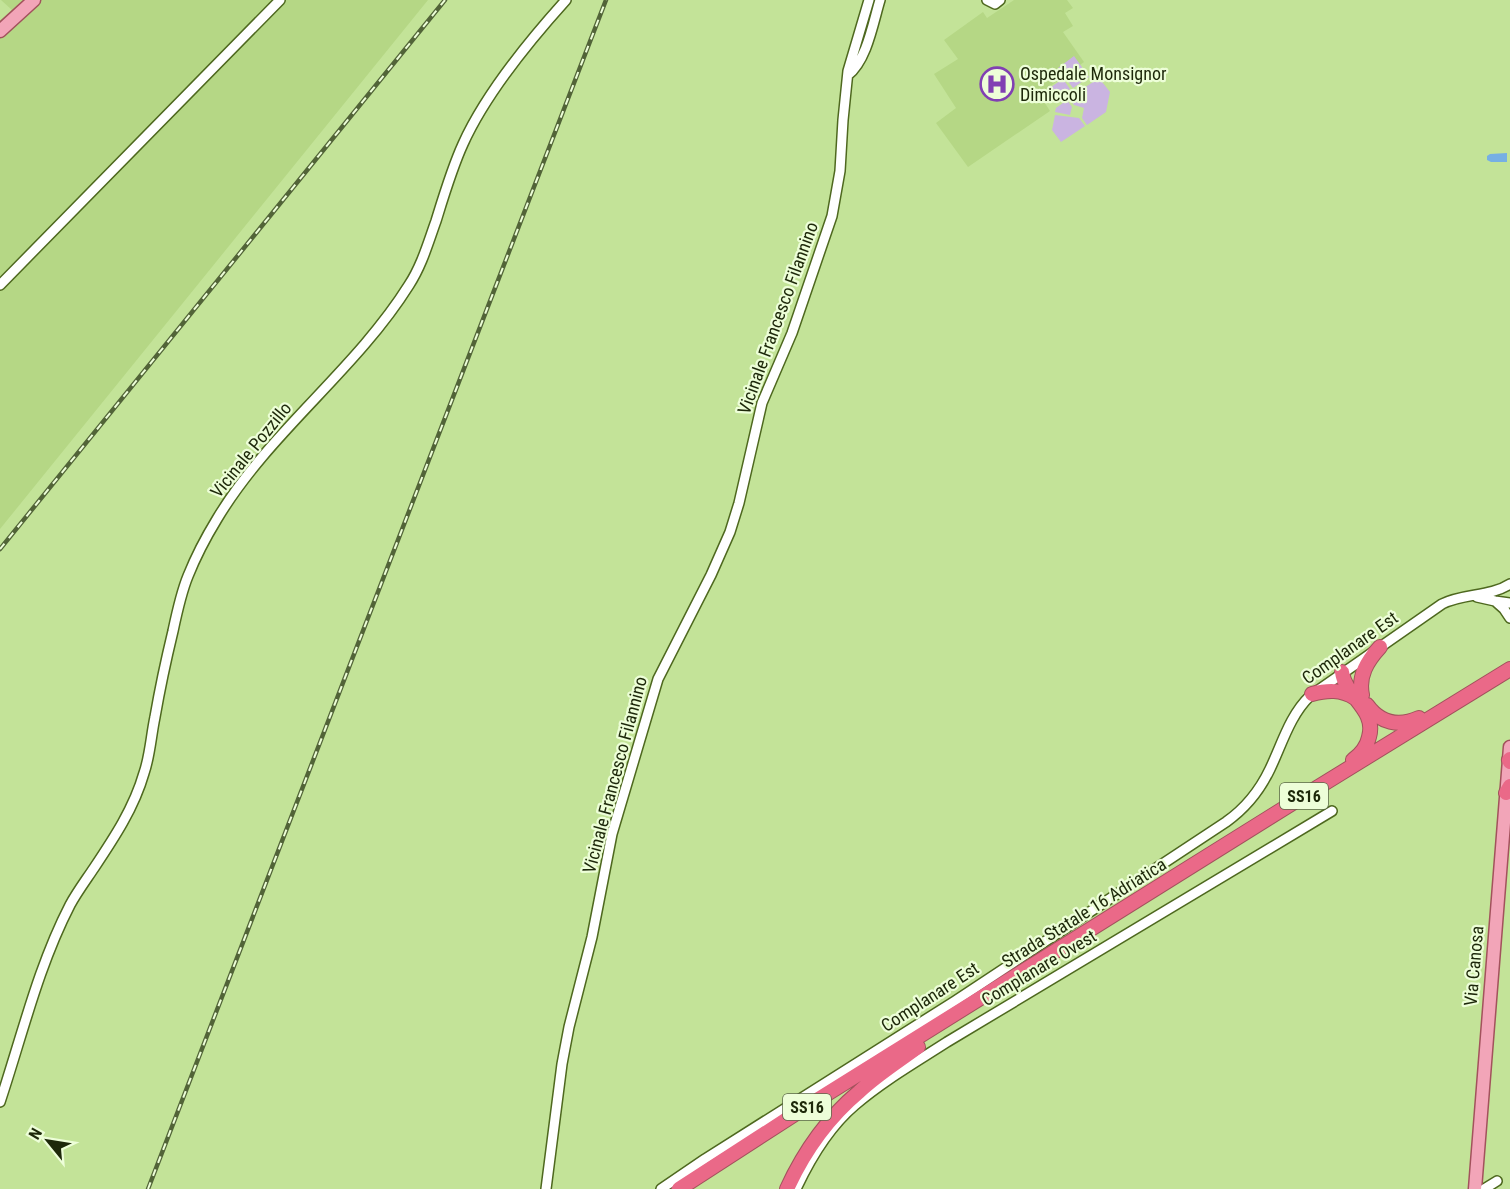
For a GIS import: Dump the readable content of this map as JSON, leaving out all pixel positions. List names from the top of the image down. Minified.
{"streets":{"highway":["SS16","Strada Statale 16 Adriatica"],"main road":["Via Canosa"],"street":["Vicinale Francesco Filannino","Vicinale Pozzillo","Complanare Est","Complanare Ovest"]},"crossings":[["Complanare Est","SS16"],["SS16","Strada Statale 16 Adriatica"]],"places":{"hospital":["Ospedale Monsignor Dimiccoli"]},"north":"top left"}
